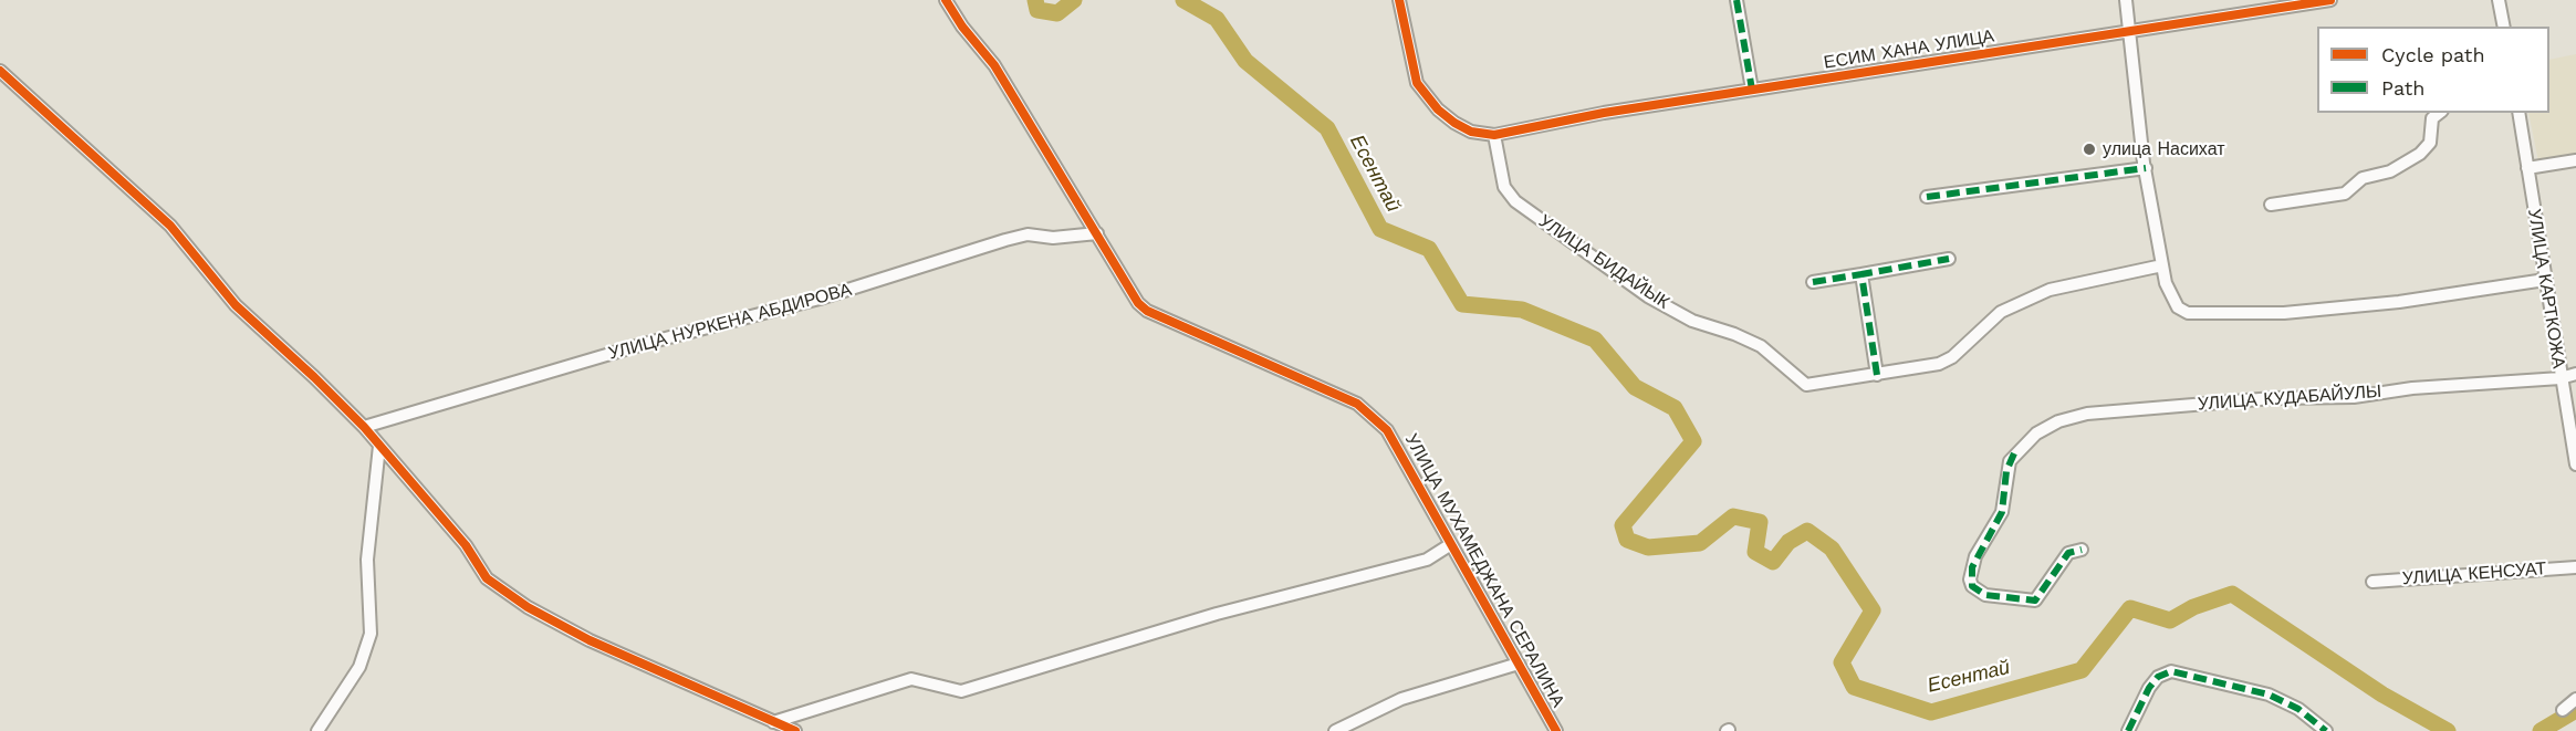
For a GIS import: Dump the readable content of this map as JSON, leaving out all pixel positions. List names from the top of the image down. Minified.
{"streets":{"street":["ЕСИМ ХАНА УЛИЦА","УЛИЦА БИДАЙЫК","УЛИЦА КАРТКОЖА","УЛИЦА НУРКЕНА АБДИРОВА","УЛИЦА КУДАБАЙУЛЫ","УЛИЦА МУХАМЕДЖАНА СЕРАЛИНА","УЛИЦА КЕНСУАТ"]},"crossings":[["ЕСИМ ХАНА УЛИЦА","УЛИЦА БИДАЙЫК"],["УЛИЦА КАРТКОЖА","УЛИЦА КУДАБАЙУЛЫ"],["УЛИЦА НУРКЕНА АБДИРОВА","УЛИЦА МУХАМЕДЖАНА СЕРАЛИНА"]],"water":["Есентай"],"places":["улица Насихат"],"legend":["Cycle path","Path"]}
